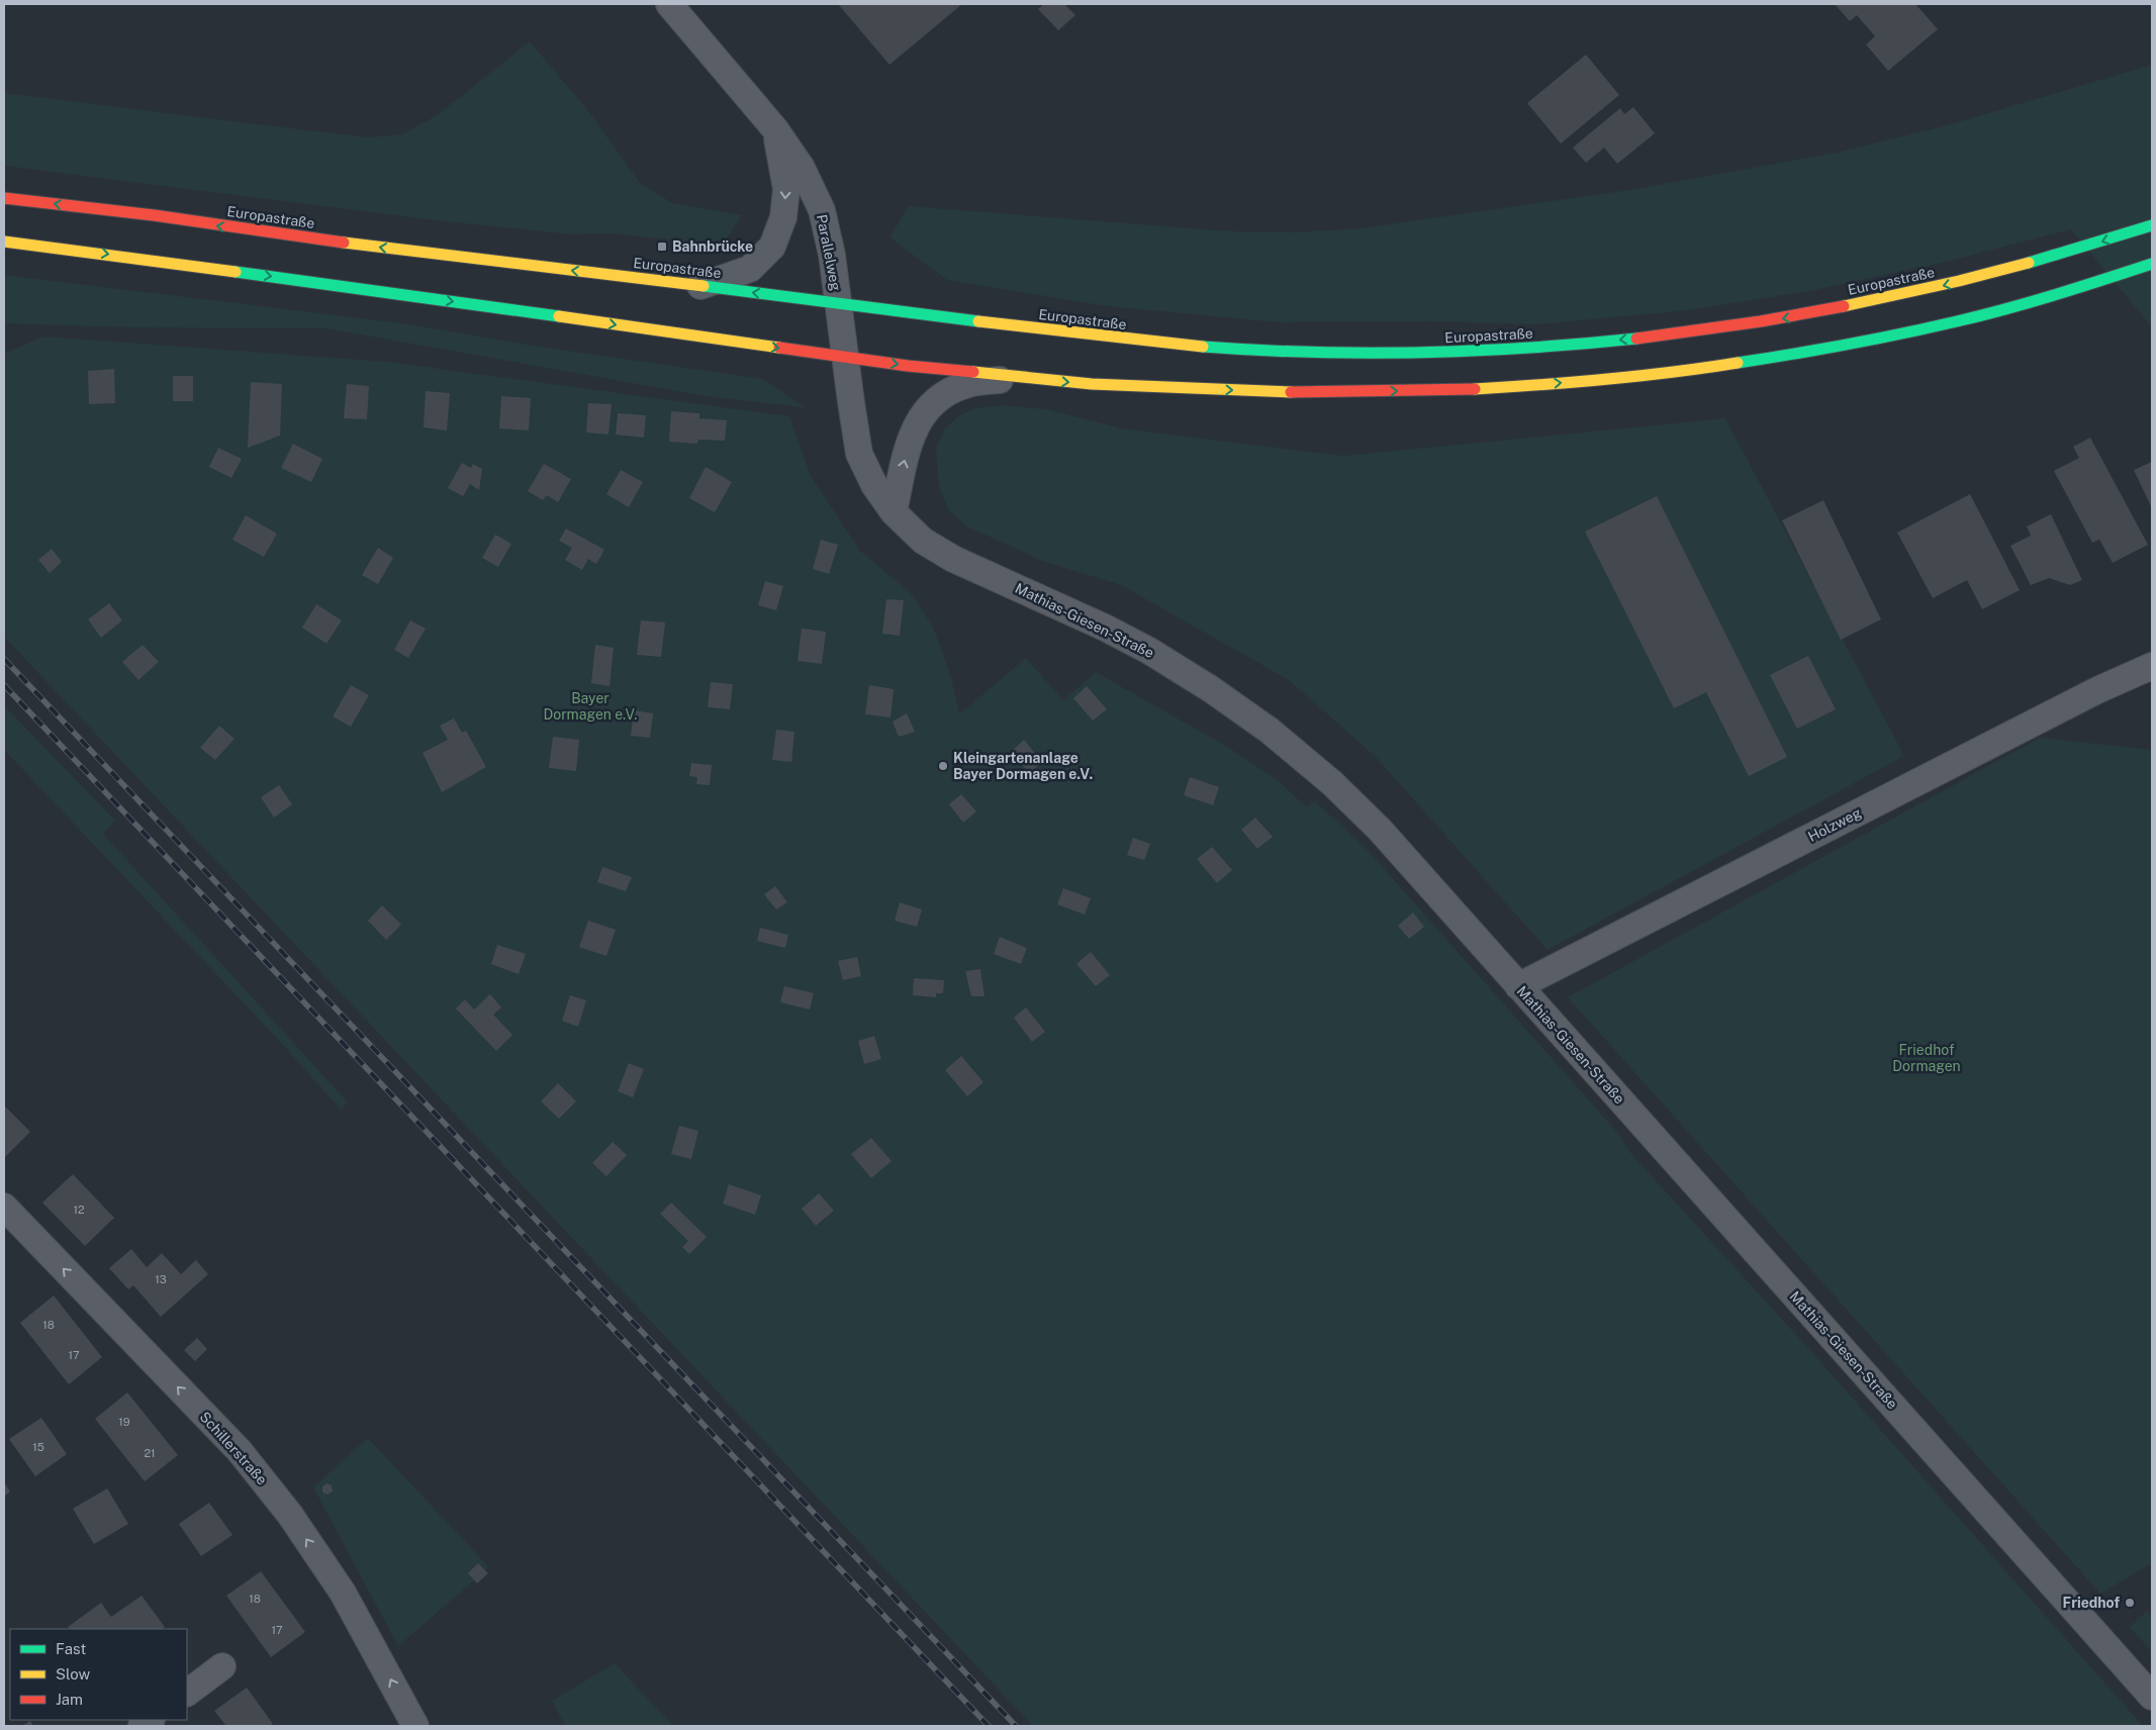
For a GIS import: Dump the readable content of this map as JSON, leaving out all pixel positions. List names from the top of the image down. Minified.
{"streets":{"main road":["Europastraße"],"street":["Parallelweg","Mathias-Giesen-Straße","Holzweg","Schillerstraße"]},"crossings":[["Europastraße","Parallelweg"],["Parallelweg","Mathias-Giesen-Straße"],["Mathias-Giesen-Straße","Holzweg"]],"one_way":["Schillerstraße"],"parks":["Bayer Dormagen e.V.","Friedhof Dormagen"],"places":{"transit":["Bahnbrücke"],"other":["Kleingartenanlage Bayer Dormagen e.V.","Friedhof"]},"house_numbers":["12","13","18","17","19","15","21","18","17"],"legend":["Fast","Slow","Jam"]}
